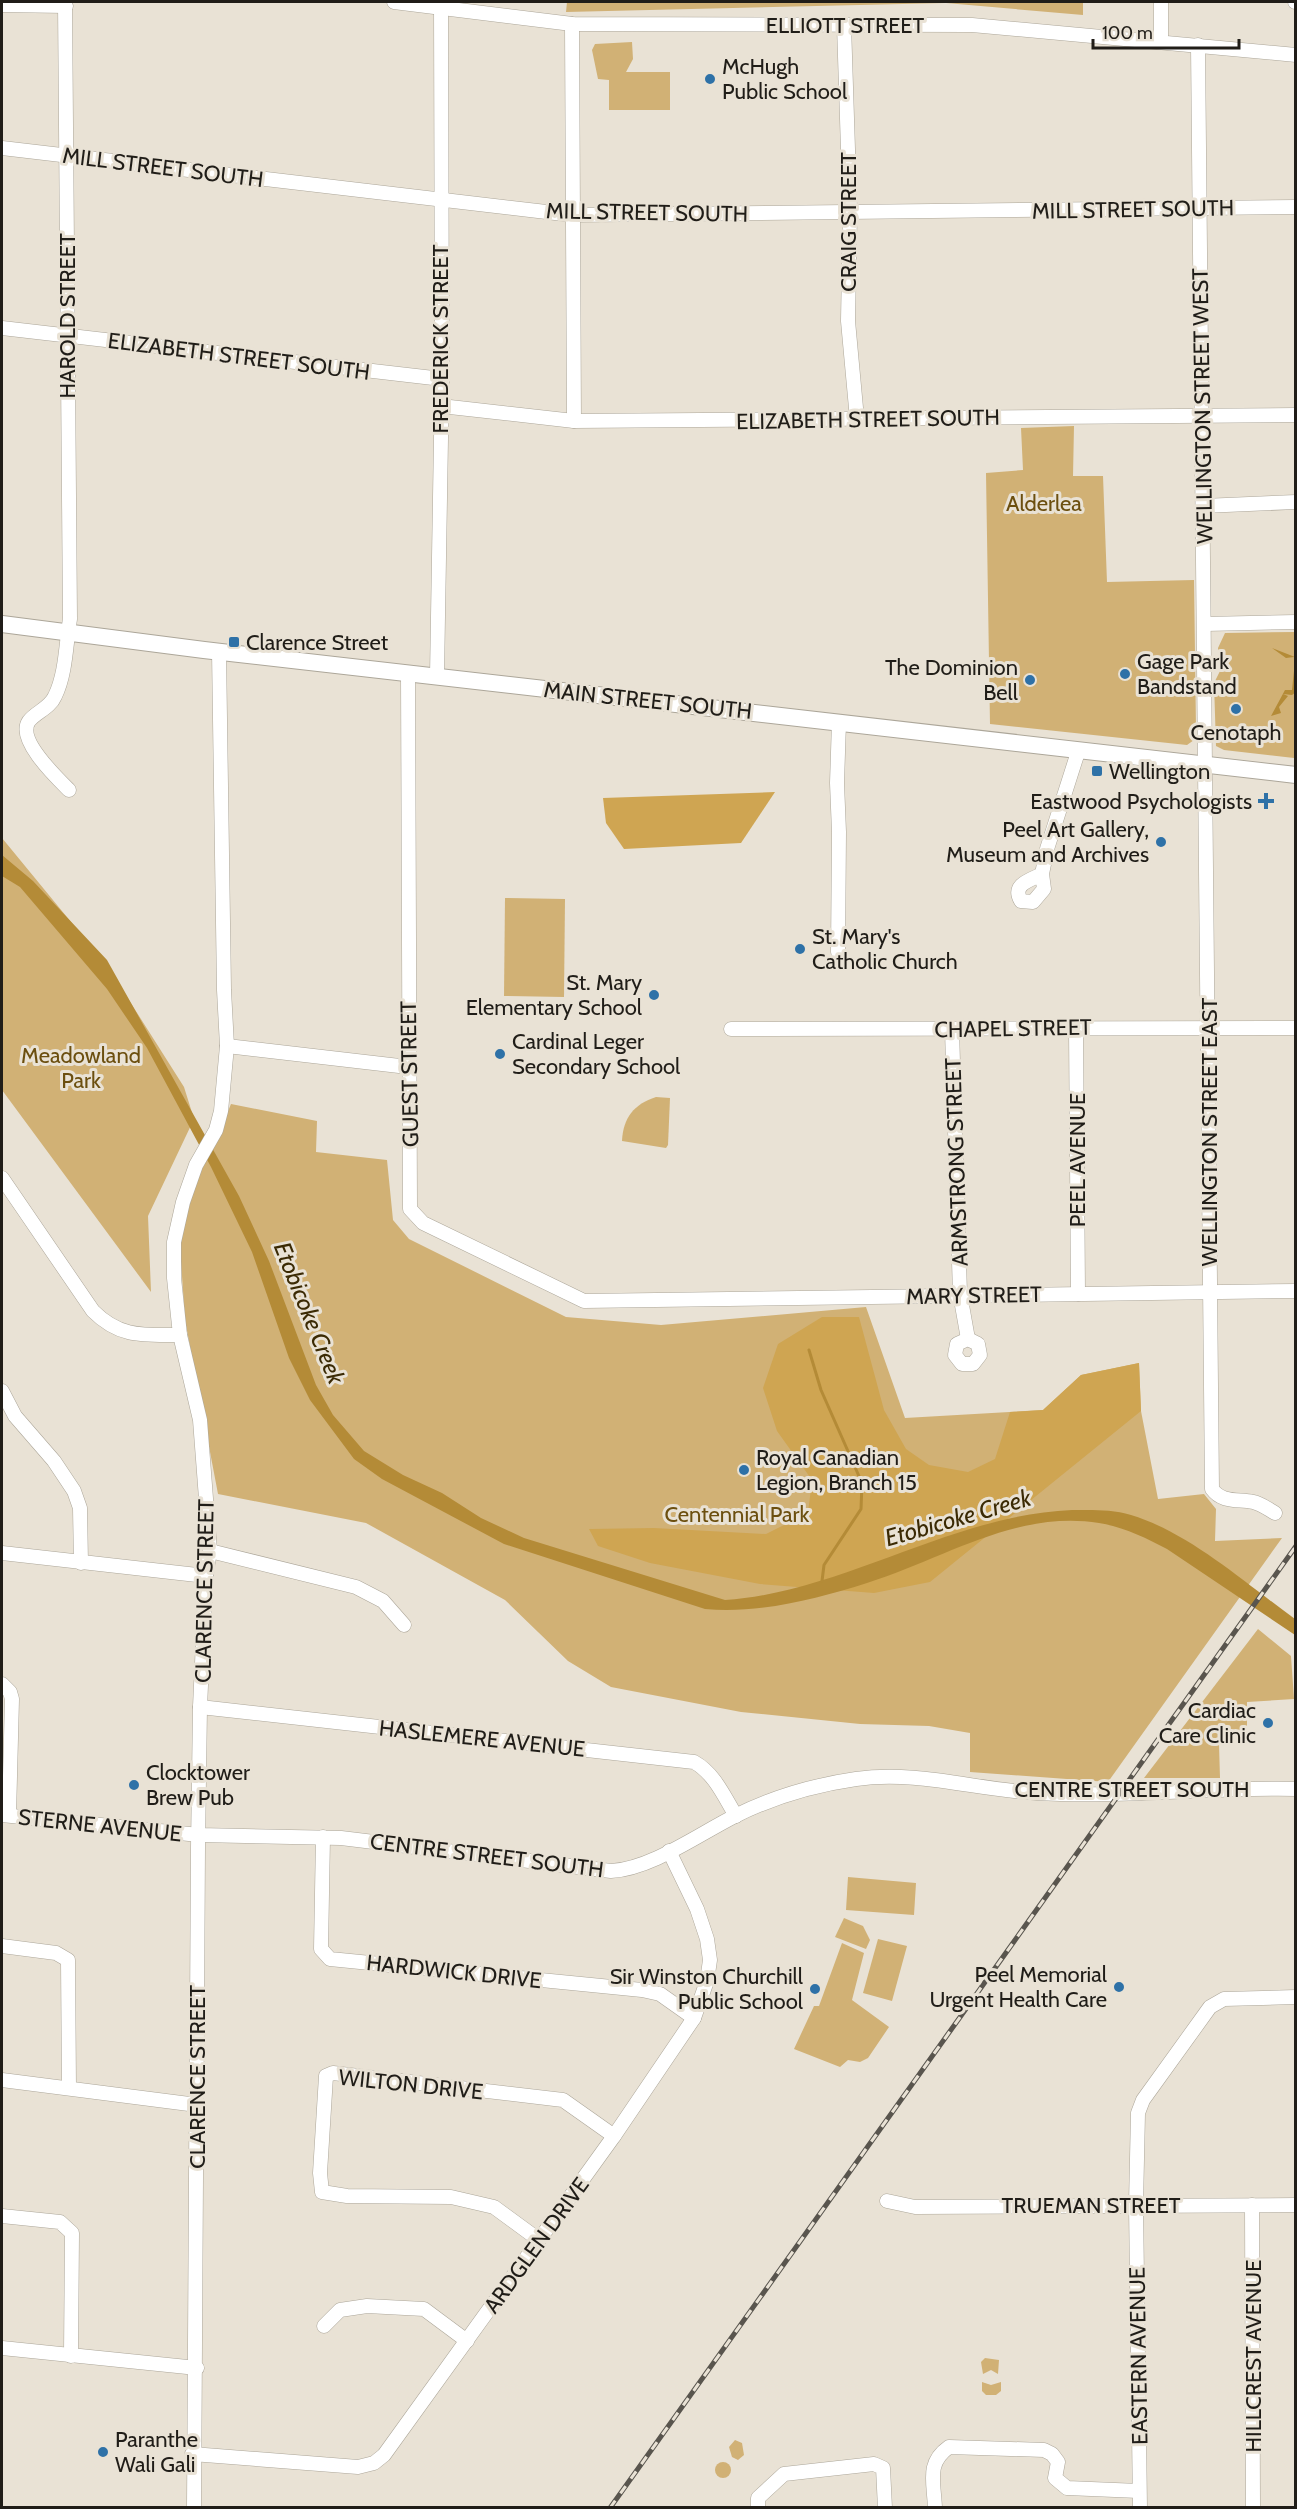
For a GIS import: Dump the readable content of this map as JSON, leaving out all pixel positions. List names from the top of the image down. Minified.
{"streets":{"main road":["MAIN STREET SOUTH"],"street":["ELLIOTT STREET","MILL STREET SOUTH","CRAIG STREET","HAROLD STREET","FREDERICK STREET","ELIZABETH STREET SOUTH","WELLINGTON STREET WEST","CHAPEL STREET","GUEST STREET","WELLINGTON STREET EAST","PEEL AVENUE","ARMSTRONG STREET","MARY STREET","CLARENCE STREET","HASLEMERE AVENUE","CENTRE STREET SOUTH","STERNE AVENUE","HARDWICK DRIVE","WILTON DRIVE","TRUEMAN STREET","ARDGLEN DRIVE","EASTERN AVENUE","HILLCREST AVENUE"]},"crossings":[["ELLIOTT STREET","CRAIG STREET"],["ELLIOTT STREET","FREDERICK STREET"],["ELLIOTT STREET","WELLINGTON STREET WEST"],["MILL STREET SOUTH","CRAIG STREET"],["MILL STREET SOUTH","HAROLD STREET"],["MILL STREET SOUTH","FREDERICK STREET"],["MILL STREET SOUTH","WELLINGTON STREET WEST"],["CRAIG STREET","ELIZABETH STREET SOUTH"],["HAROLD STREET","ELIZABETH STREET SOUTH"],["HAROLD STREET","MAIN STREET SOUTH"],["FREDERICK STREET","ELIZABETH STREET SOUTH"],["FREDERICK STREET","MAIN STREET SOUTH"],["ELIZABETH STREET SOUTH","WELLINGTON STREET WEST"],["WELLINGTON STREET WEST","MAIN STREET SOUTH"],["WELLINGTON STREET WEST","WELLINGTON STREET EAST"],["MAIN STREET SOUTH","GUEST STREET"],["MAIN STREET SOUTH","WELLINGTON STREET EAST"],["MAIN STREET SOUTH","CLARENCE STREET"],["CHAPEL STREET","WELLINGTON STREET EAST"],["CHAPEL STREET","PEEL AVENUE"],["CHAPEL STREET","ARMSTRONG STREET"],["GUEST STREET","MARY STREET"],["WELLINGTON STREET EAST","MARY STREET"],["PEEL AVENUE","MARY STREET"],["ARMSTRONG STREET","MARY STREET"],["CLARENCE STREET","HASLEMERE AVENUE"],["CLARENCE STREET","CENTRE STREET SOUTH"],["CLARENCE STREET","STERNE AVENUE"],["CLARENCE STREET","ARDGLEN DRIVE"],["HASLEMERE AVENUE","CENTRE STREET SOUTH"],["CENTRE STREET SOUTH","STERNE AVENUE"],["CENTRE STREET SOUTH","HARDWICK DRIVE"],["CENTRE STREET SOUTH","ARDGLEN DRIVE"],["HARDWICK DRIVE","ARDGLEN DRIVE"],["WILTON DRIVE","ARDGLEN DRIVE"],["TRUEMAN STREET","EASTERN AVENUE"],["TRUEMAN STREET","HILLCREST AVENUE"]],"water":["Etobicoke Creek"],"parks":["Alderlea","Meadowland Park","Centennial Park"],"places":{"other":["McHugh Public School","Gage Park Bandstand","The Dominion Bell","Cenotaph","Peel Art Gallery, Museum and Archives","St. Mary's Catholic Church","St. Mary Elementary School","Cardinal Leger Secondary School","Royal Canadian Legion, Branch 15","Cardiac Care Clinic","Clocktower Brew Pub","Peel Memorial Urgent Health Care","Sir Winston Churchill Public School","Paranthe Wali Gali"],"transit":["Clarence Street","Wellington"],"health":["Eastwood Psychologists"]},"scale_bar":"100 m"}
